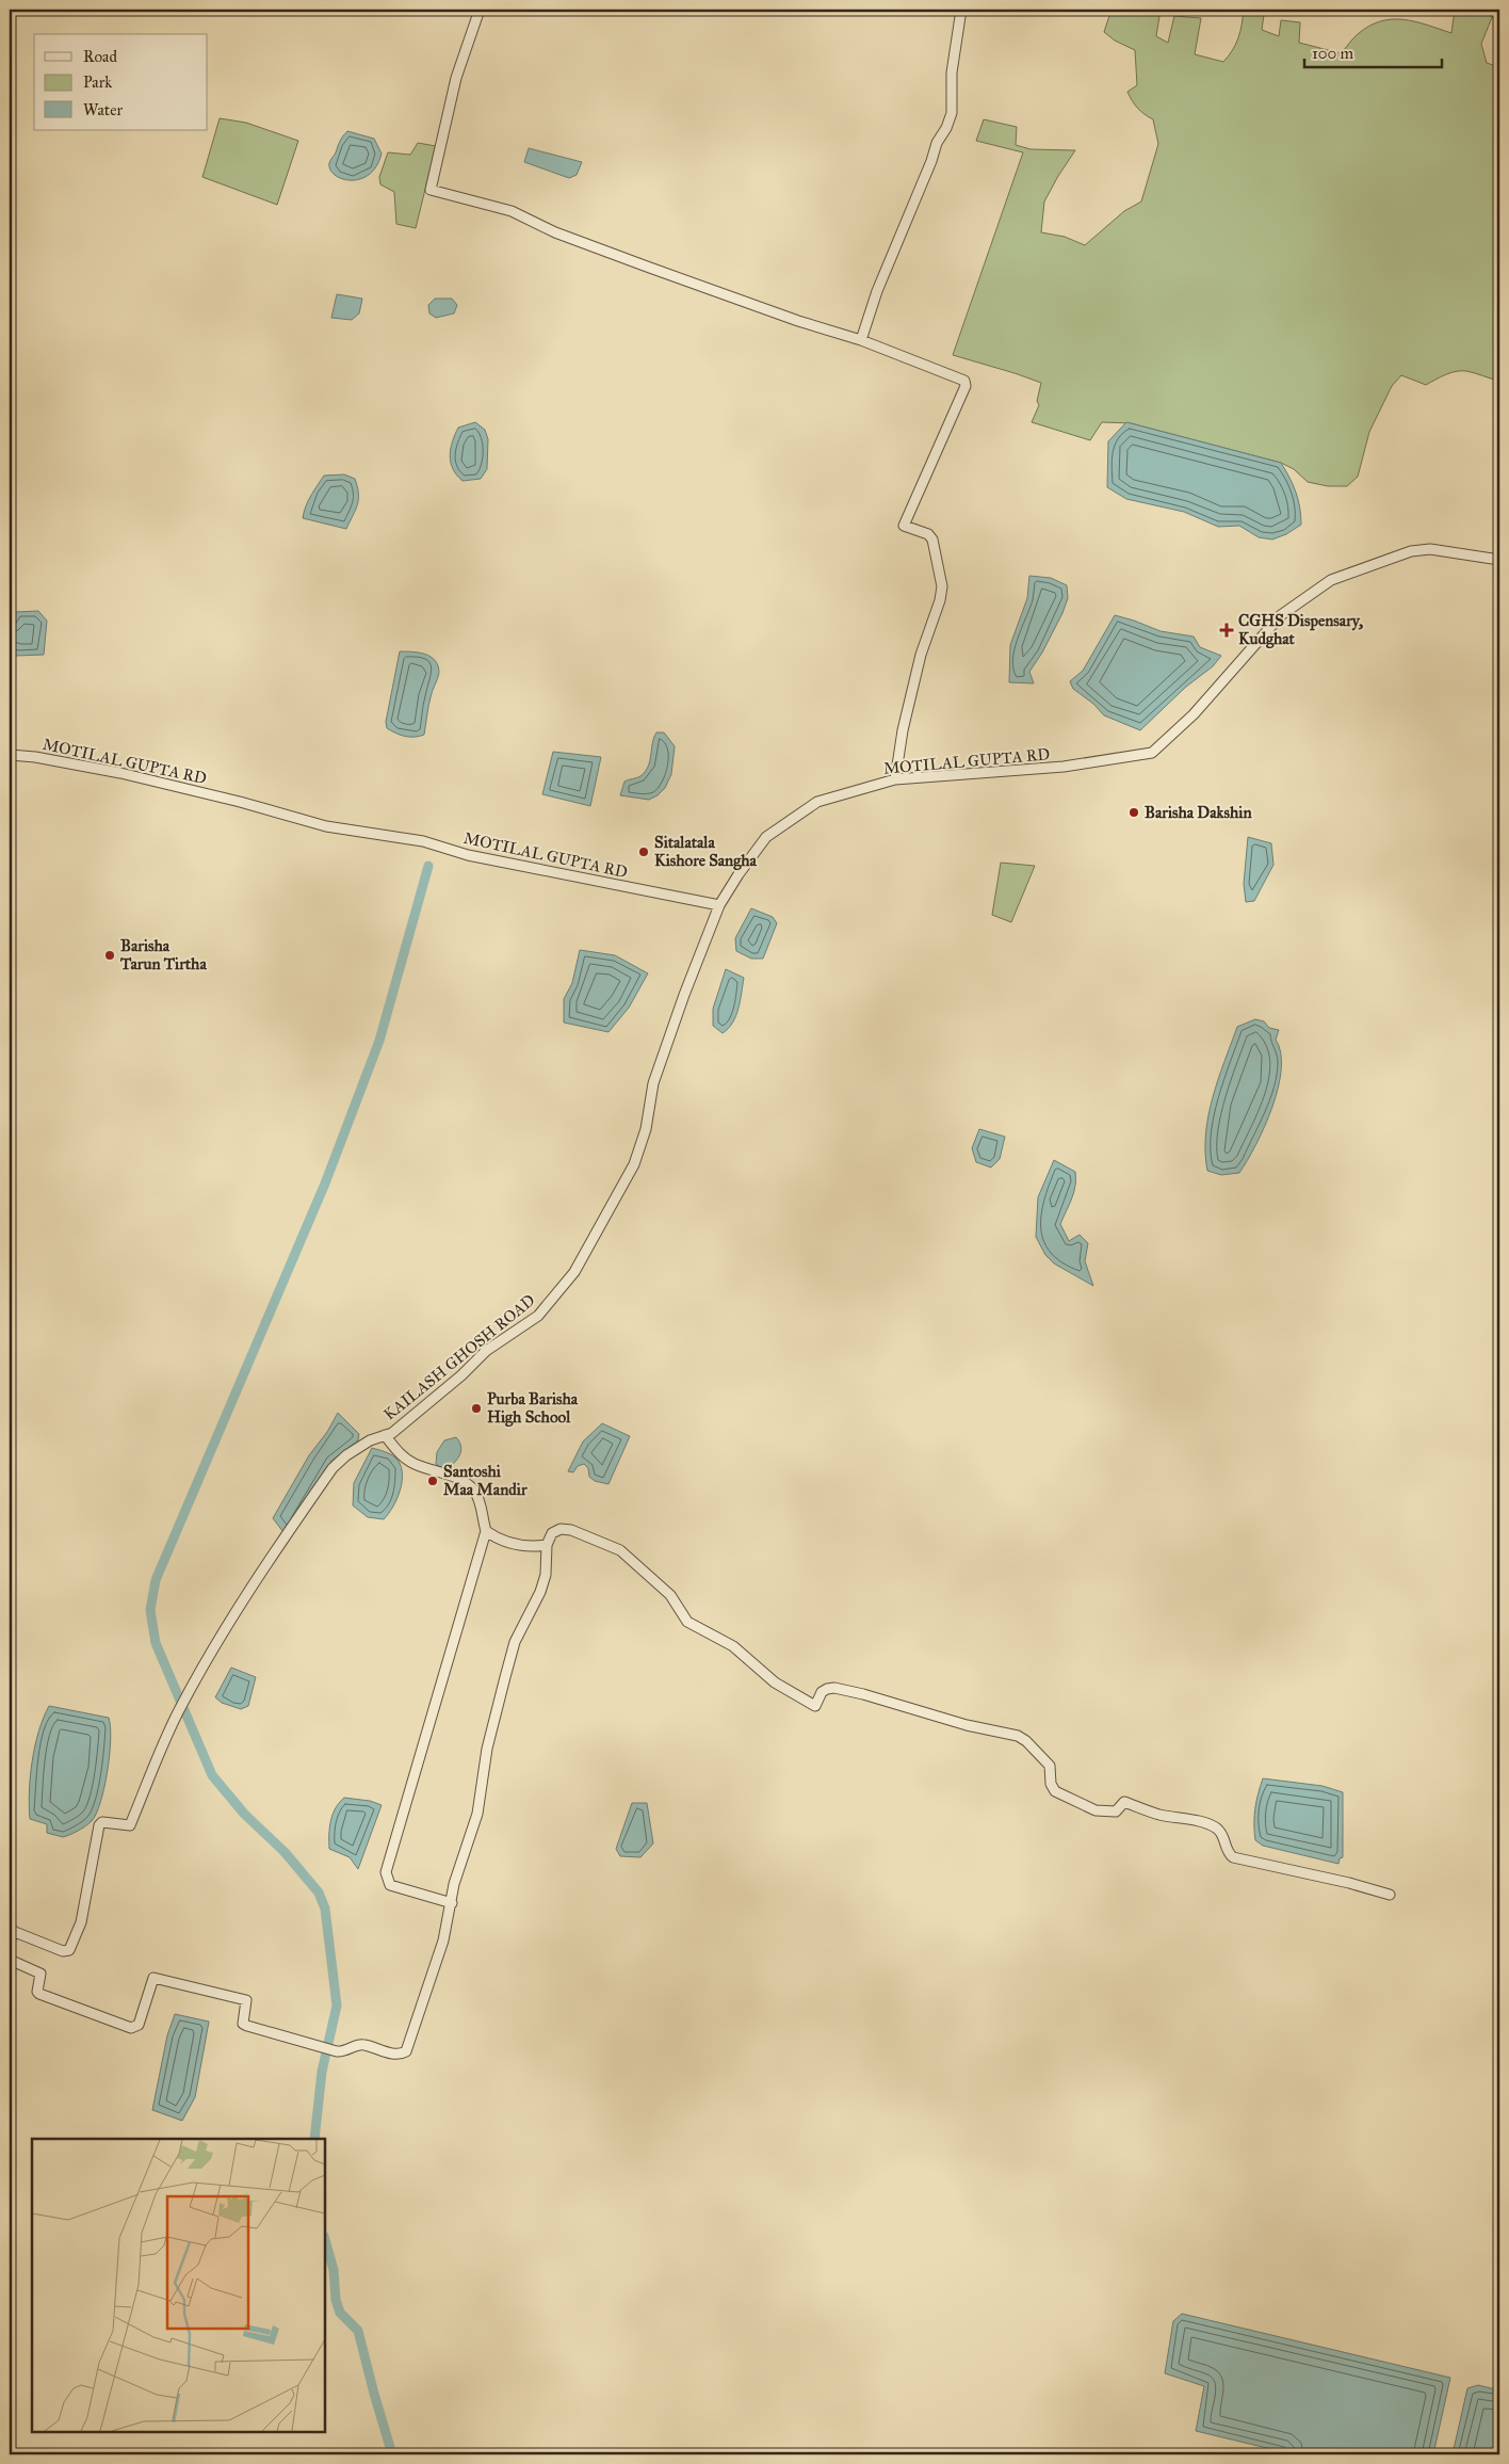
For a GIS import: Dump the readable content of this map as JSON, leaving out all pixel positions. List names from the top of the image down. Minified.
{"streets":{"street":["MOTILAL GUPTA RD","KAILASH GHOSH ROAD"]},"crossings":[["MOTILAL GUPTA RD","KAILASH GHOSH ROAD"]],"places":{"health":["CGHS Dispensary, Kudghat"],"other":["Barisha Dakshin","Sitalatala Kishore Sangha","Barisha Tarun Tirtha","Purba Barisha High School","Santoshi Maa Mandir"]},"legend":["Road","Park","Water"],"scale_bar":"100 m"}
